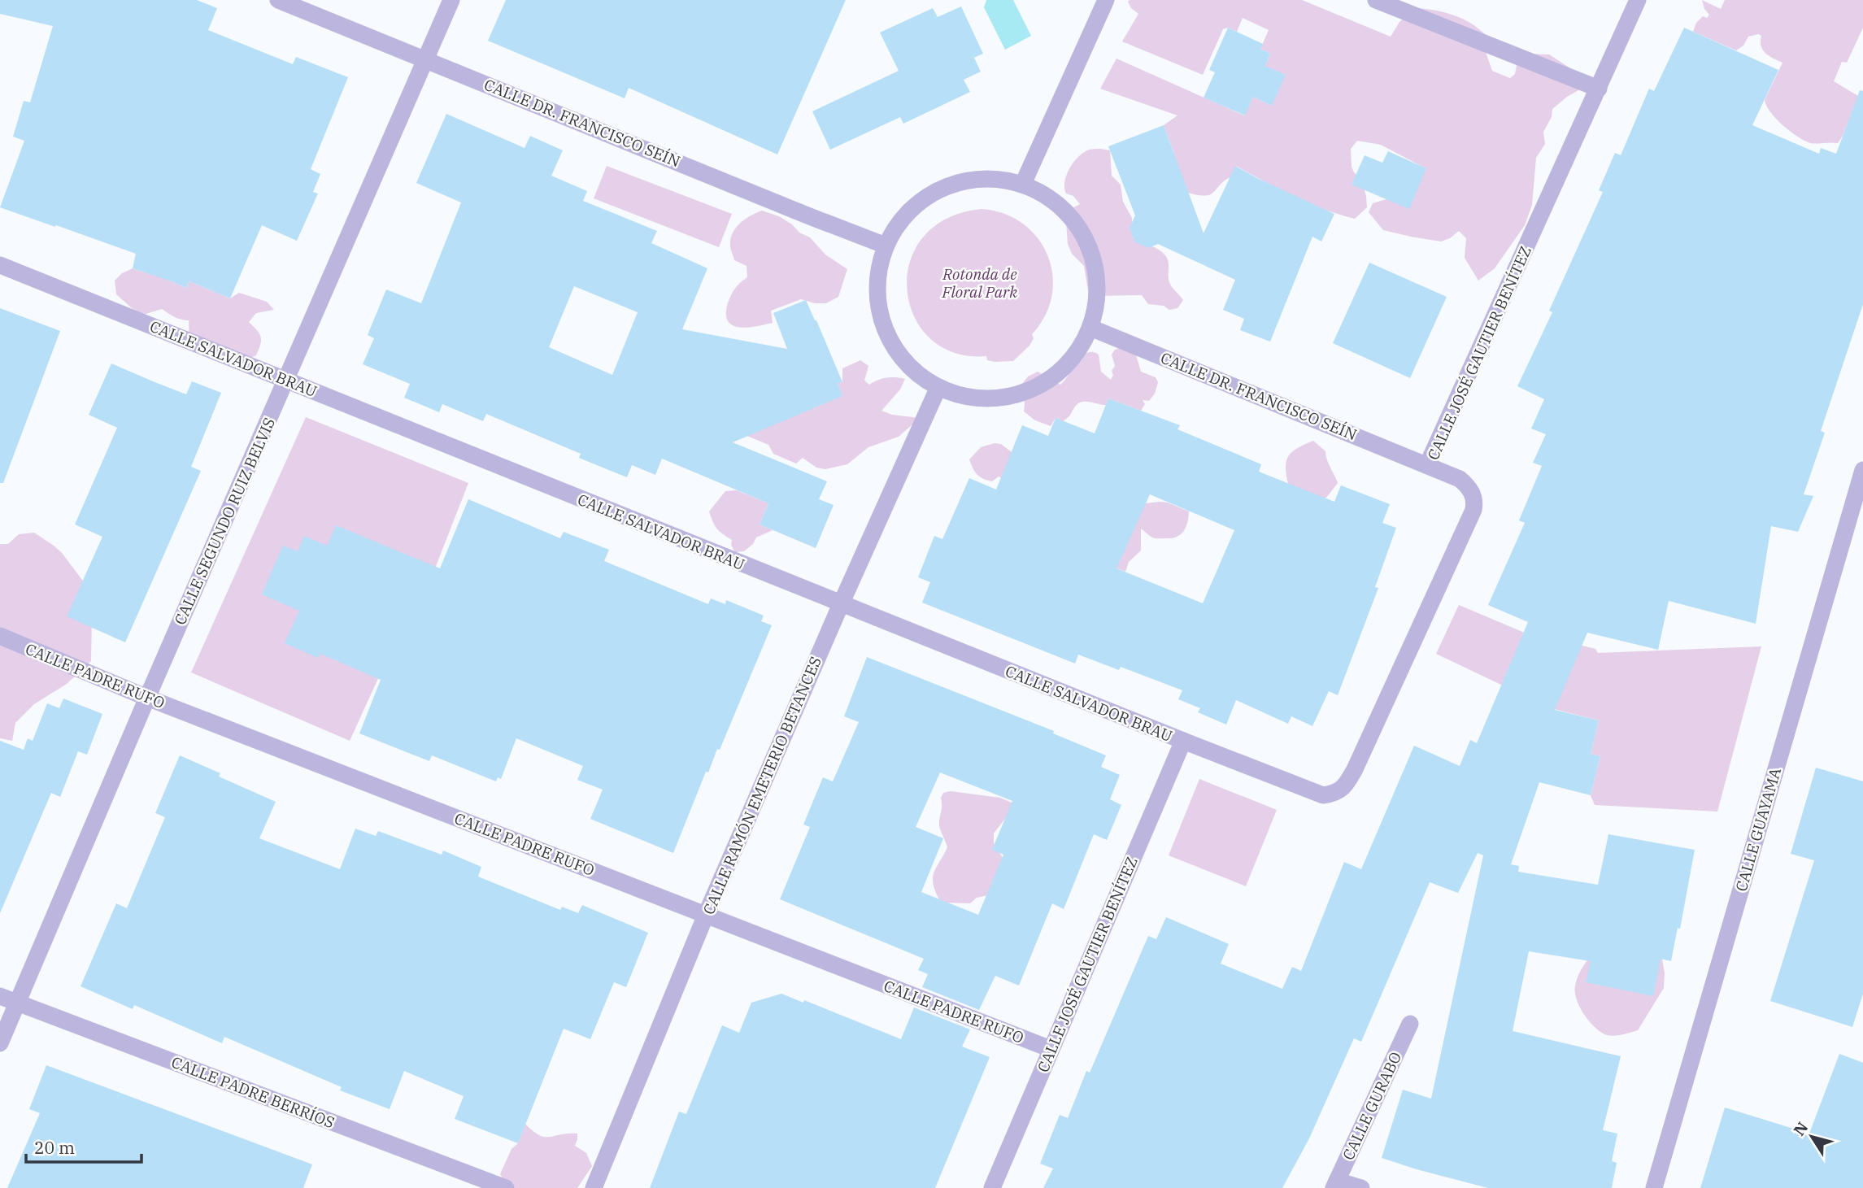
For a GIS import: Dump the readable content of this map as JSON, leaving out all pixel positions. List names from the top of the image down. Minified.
{"streets":{"street":["CALLE DR. FRANCISCO SEÍN","CALLE JOSÉ GAUTIER BENÍTEZ","CALLE SALVADOR BRAU","CALLE SEGUNDO RUIZ BELVIS","CALLE PADRE RUFO","CALLE RAMÓN EMETERIO BETANCES","CALLE GUAYAMA","CALLE PADRE BERRÍOS","CALLE GURABO"]},"crossings":[["CALLE DR. FRANCISCO SEÍN","CALLE JOSÉ GAUTIER BENÍTEZ"],["CALLE DR. FRANCISCO SEÍN","CALLE SEGUNDO RUIZ BELVIS"],["CALLE JOSÉ GAUTIER BENÍTEZ","CALLE SALVADOR BRAU"],["CALLE JOSÉ GAUTIER BENÍTEZ","CALLE PADRE RUFO"],["CALLE SALVADOR BRAU","CALLE SEGUNDO RUIZ BELVIS"],["CALLE SALVADOR BRAU","CALLE RAMÓN EMETERIO BETANCES"],["CALLE SEGUNDO RUIZ BELVIS","CALLE PADRE RUFO"],["CALLE SEGUNDO RUIZ BELVIS","CALLE PADRE BERRÍOS"],["CALLE PADRE RUFO","CALLE RAMÓN EMETERIO BETANCES"]],"parks":["Rotonda de Floral Park"],"scale_bar":"20 m","north":"top left"}
